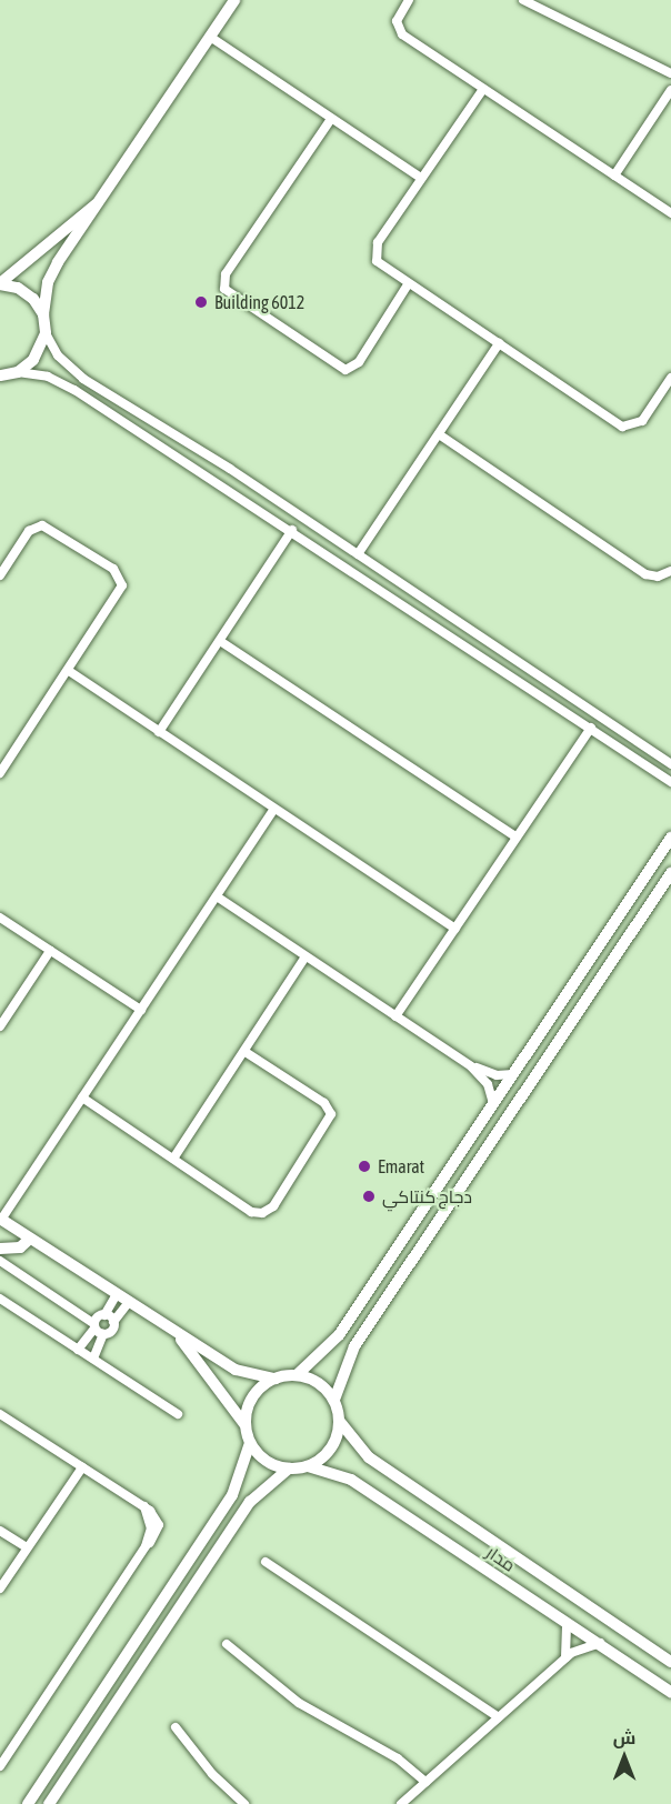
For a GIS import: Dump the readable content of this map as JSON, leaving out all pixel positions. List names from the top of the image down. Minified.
{"streets":{"street":["مدار"]},"places":["Building 6012","Emarat","دجاج كنتاكي"],"north":"top"}
